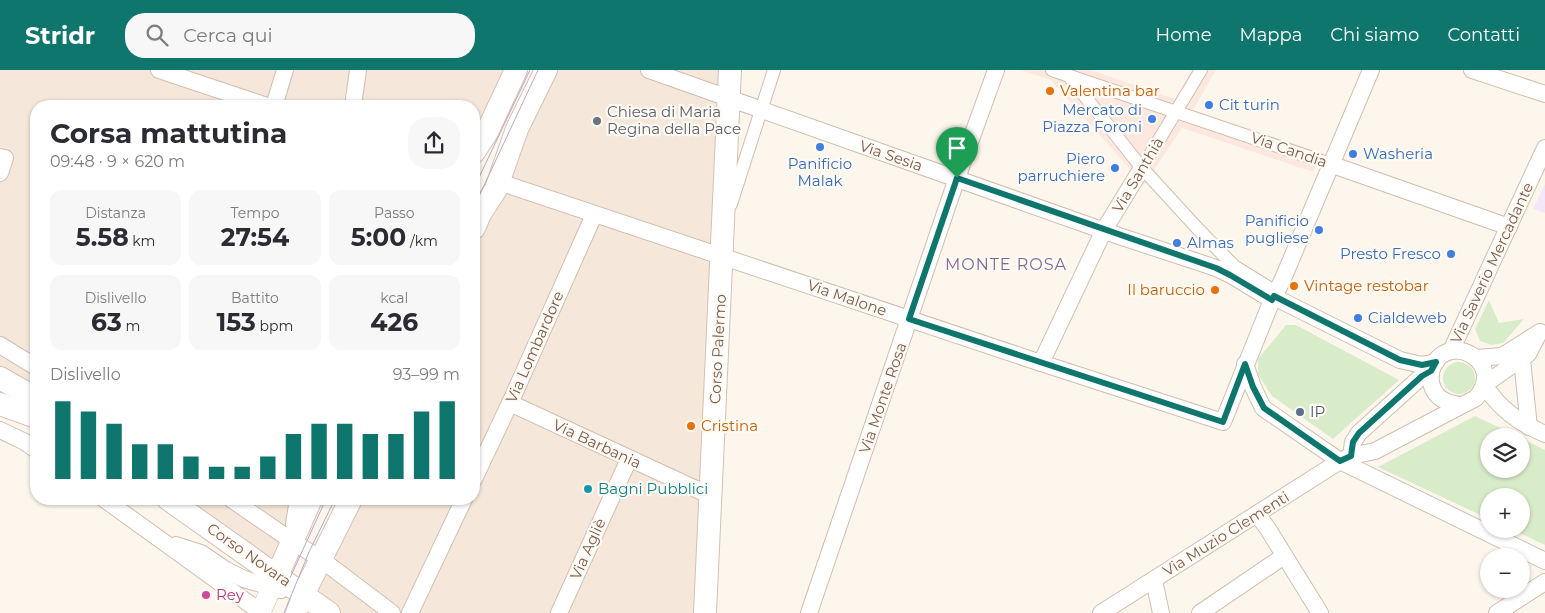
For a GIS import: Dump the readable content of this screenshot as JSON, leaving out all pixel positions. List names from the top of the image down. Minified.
{"streets":{"main road":["Corso Palermo","Corso Novara"],"street":["Via Candia","Via Sesia","Via Santhià","Via Saverio Mercadante","Via Malone","Via Lombardore","Via Monte Rosa","Via Barbania","Via Muzio Clementi","Via Agliè"]},"crossings":[["Via Candia","Via Santhià"],["Via Candia","Via Saverio Mercadante"],["Via Sesia","Via Santhià"],["Via Sesia","Via Saverio Mercadante"],["Via Sesia","Corso Palermo"],["Via Sesia","Via Monte Rosa"],["Via Santhià","Via Malone"],["Via Malone","Via Lombardore"],["Via Malone","Corso Palermo"],["Via Malone","Via Monte Rosa"],["Via Lombardore","Via Barbania"],["Corso Palermo","Via Barbania"],["Via Barbania","Via Agliè"]],"districts":["MONTE ROSA"],"places":["Valentina bar","Cit turin","Mercato di Piazza Foroni","Chiesa di Maria Regina della Pace","Panificio Malak","Washeria","Piero parruchiere","Panificio pugliese","Almas","Presto Fresco","Vintage restobar","Il baruccio","Cialdeweb","IP","Cristina","Bagni Pubblici","Rey"],"page":{"header":"Stridr","search":"Cerca qui","nav":["Home","Mappa","Chi siamo","Contatti"],"heading":["Corsa mattutina","09:48 · 9 × 620 m"],"stats":[["Distanza","5.58 km"],["Tempo","27:54"],["Passo","5:00 /km"],["Dislivello","63 m"],["Battito","153 bpm"],["kcal","426"]],"chart":["Dislivello","93–99 m"],"map_buttons":["+","−"]}}
